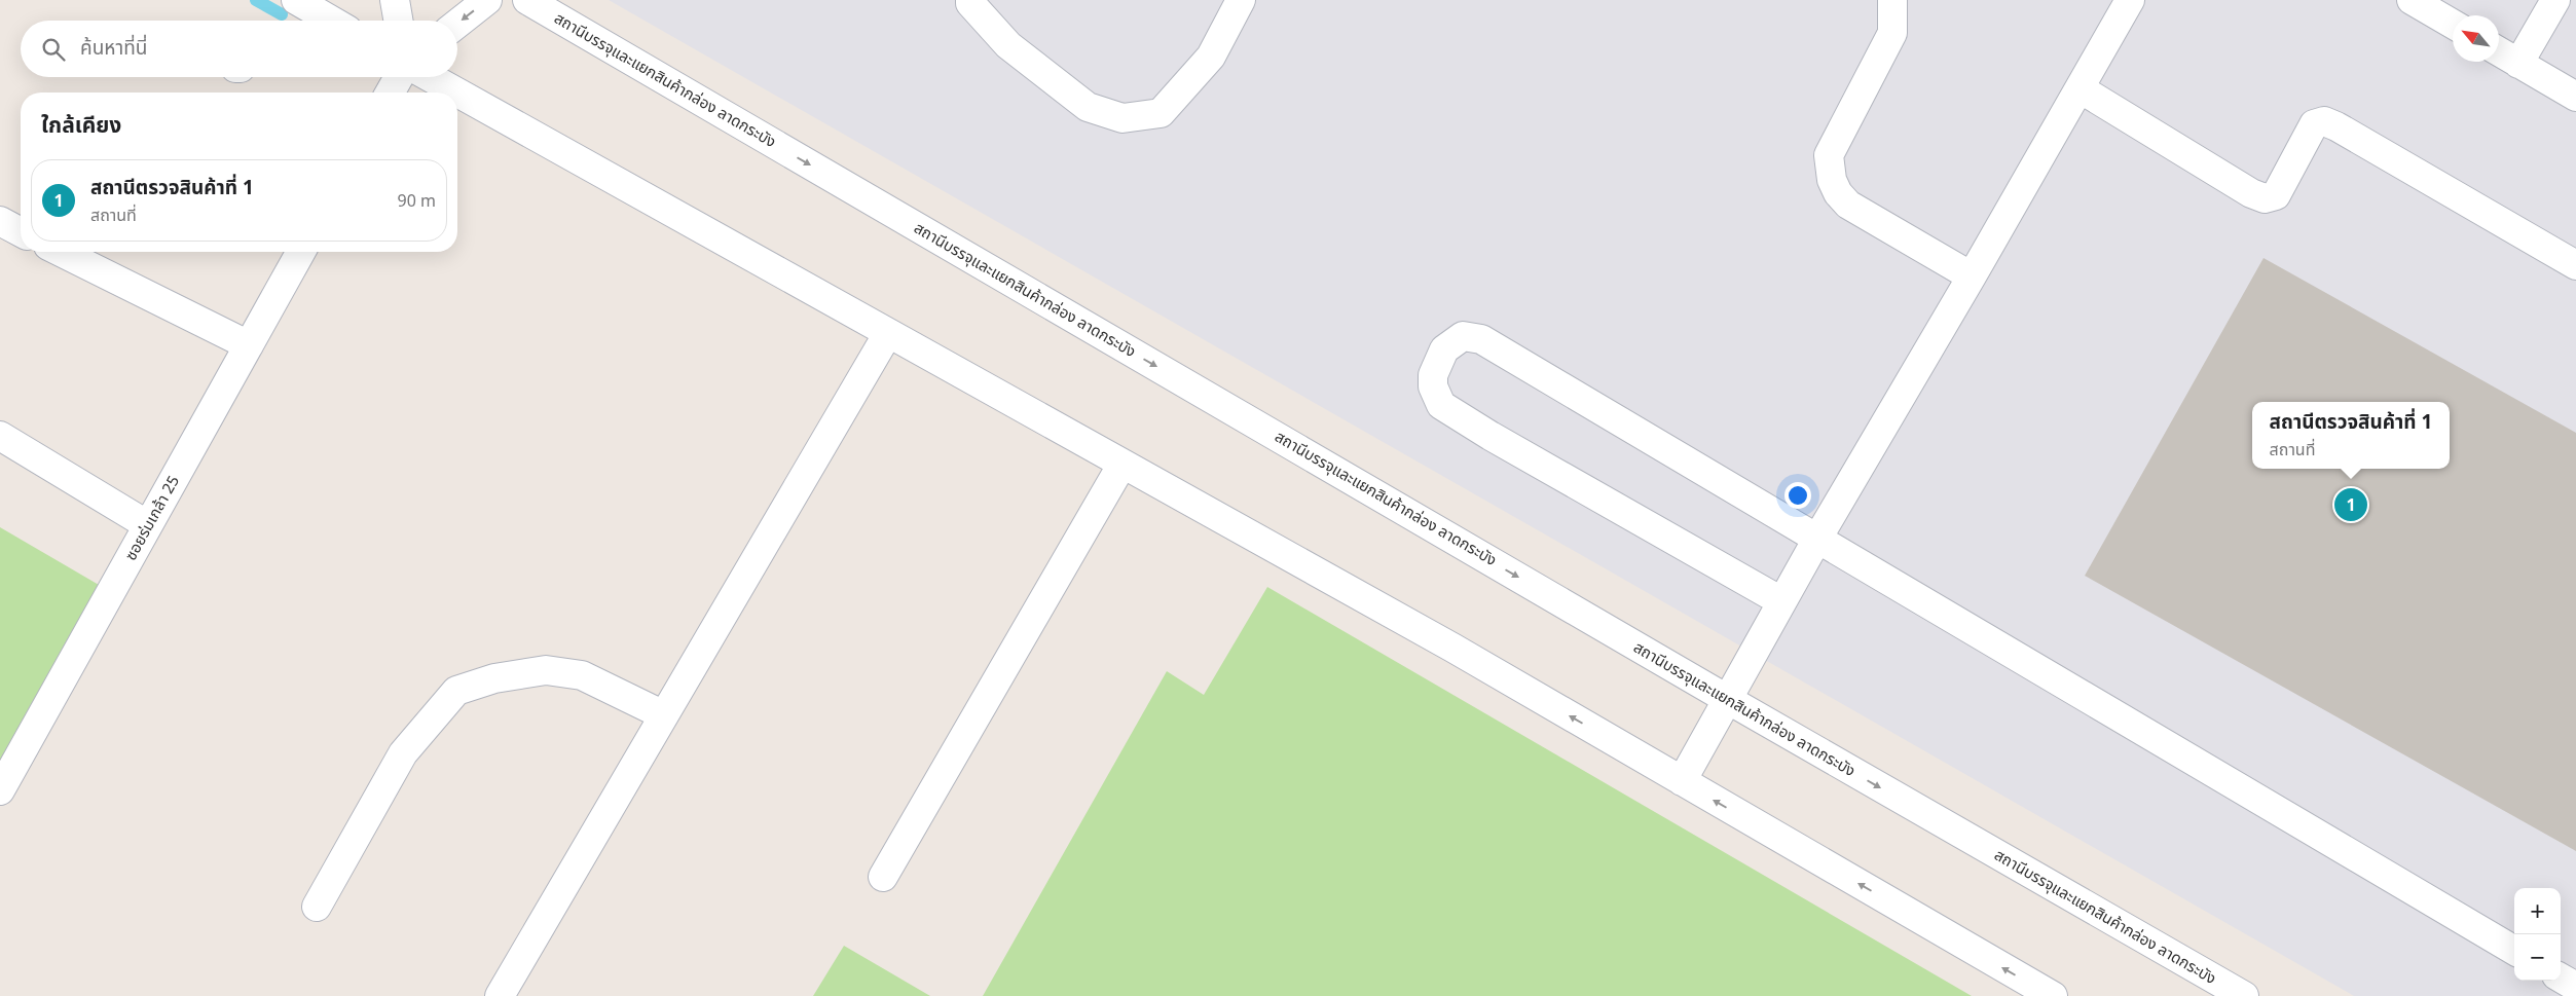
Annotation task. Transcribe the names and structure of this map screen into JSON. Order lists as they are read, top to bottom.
{
  "streets": {
    "street": ["สถานีบรรจุและแยกสินค้ากล่อง ลาดกระบัง", "ซอยร่มเกล้า 25"]
  },
  "north": "top left",
  "page": {
    "search": "ค้นหาที่นี่",
    "heading": "ใกล้เคียง",
    "list": [
      {
        "mark": "1",
        "name": "สถานีตรวจสินค้าที่ 1",
        "note": "สถานที่",
        "value": "90 m"
      }
    ],
    "popup": ["สถานีตรวจสินค้าที่ 1", "สถานที่"],
    "pins": "1",
    "map_buttons": ["+", "−"]
  }
}
